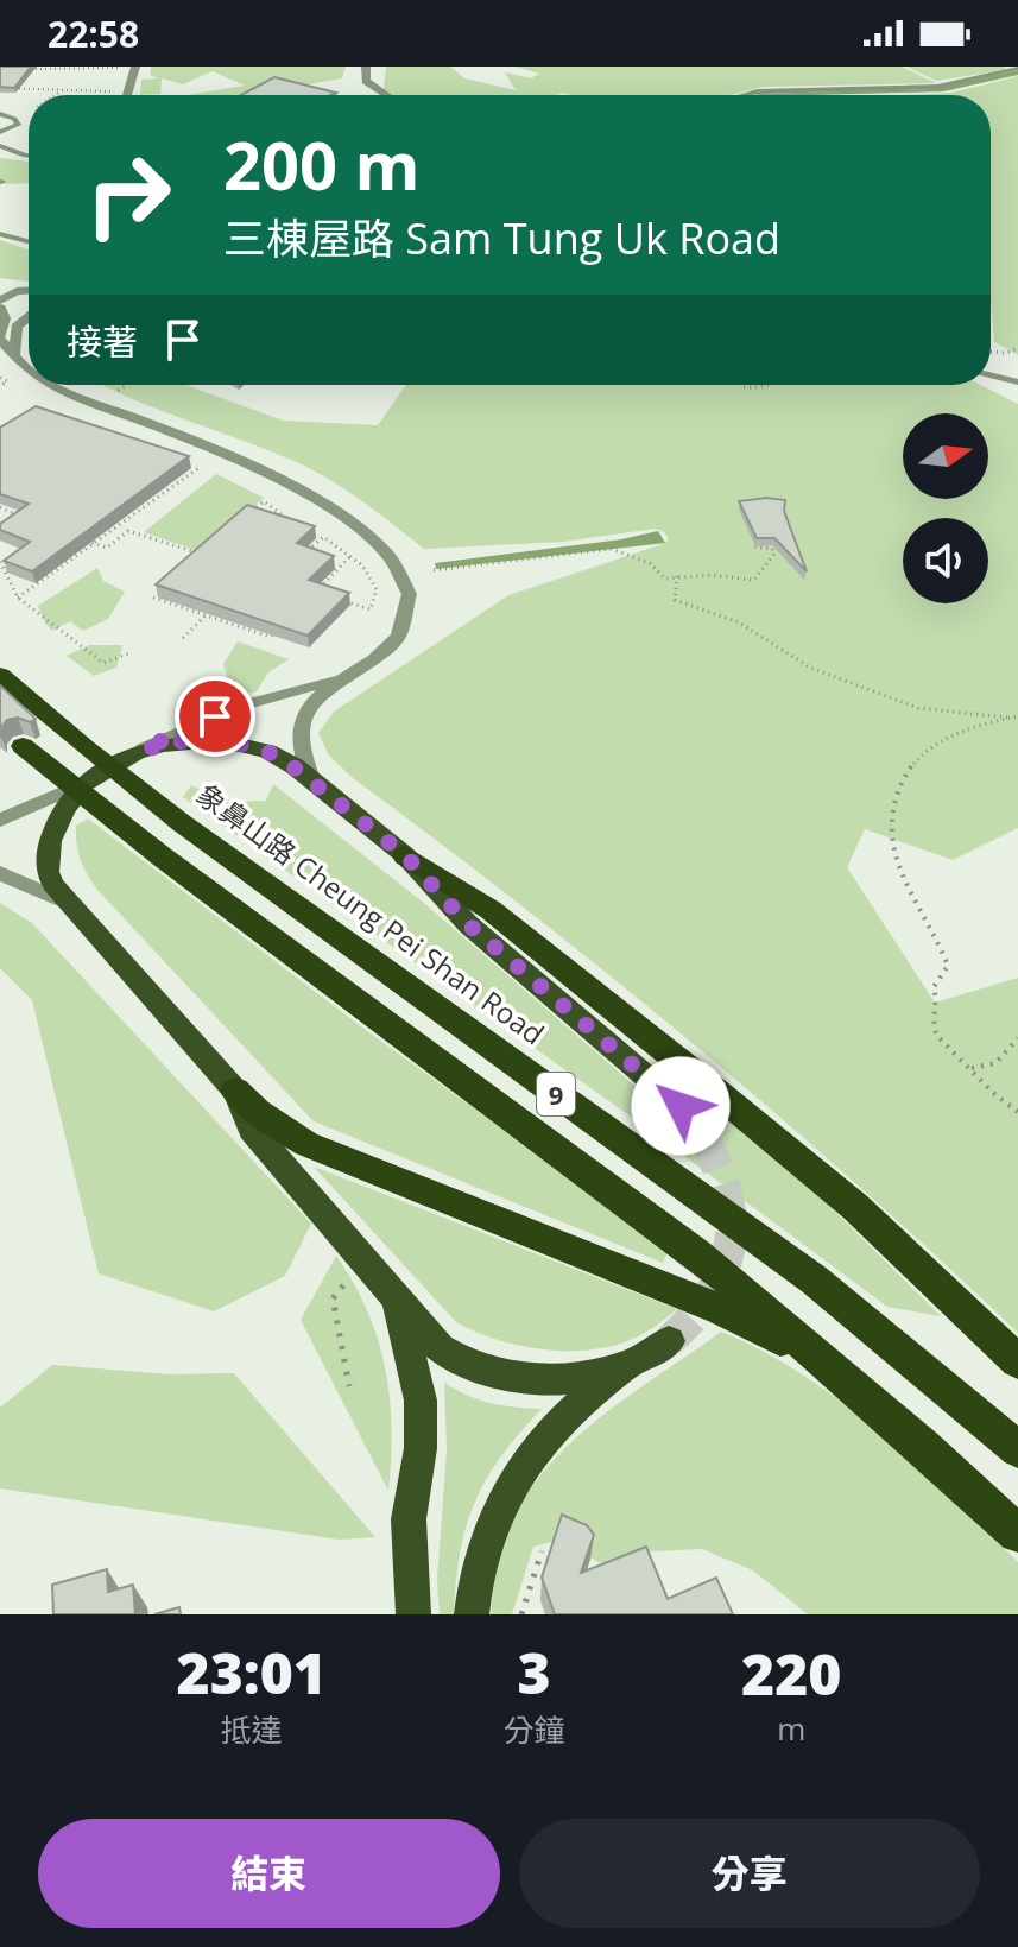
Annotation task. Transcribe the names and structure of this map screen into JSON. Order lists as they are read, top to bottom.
{
  "streets": {
    "highway": ["象鼻山路 Cheung Pei Shan Road", "9"]
  },
  "north": "right",
  "page": {
    "status": "22:58",
    "turn": ["200 m", "三棟屋路 Sam Tung Uk Road"],
    "then": "接著",
    "eta": [
      "23:01",
      "抵達",
      "3",
      "分鐘",
      "220",
      "m"
    ],
    "buttons": ["結束", "分享"]
  }
}
